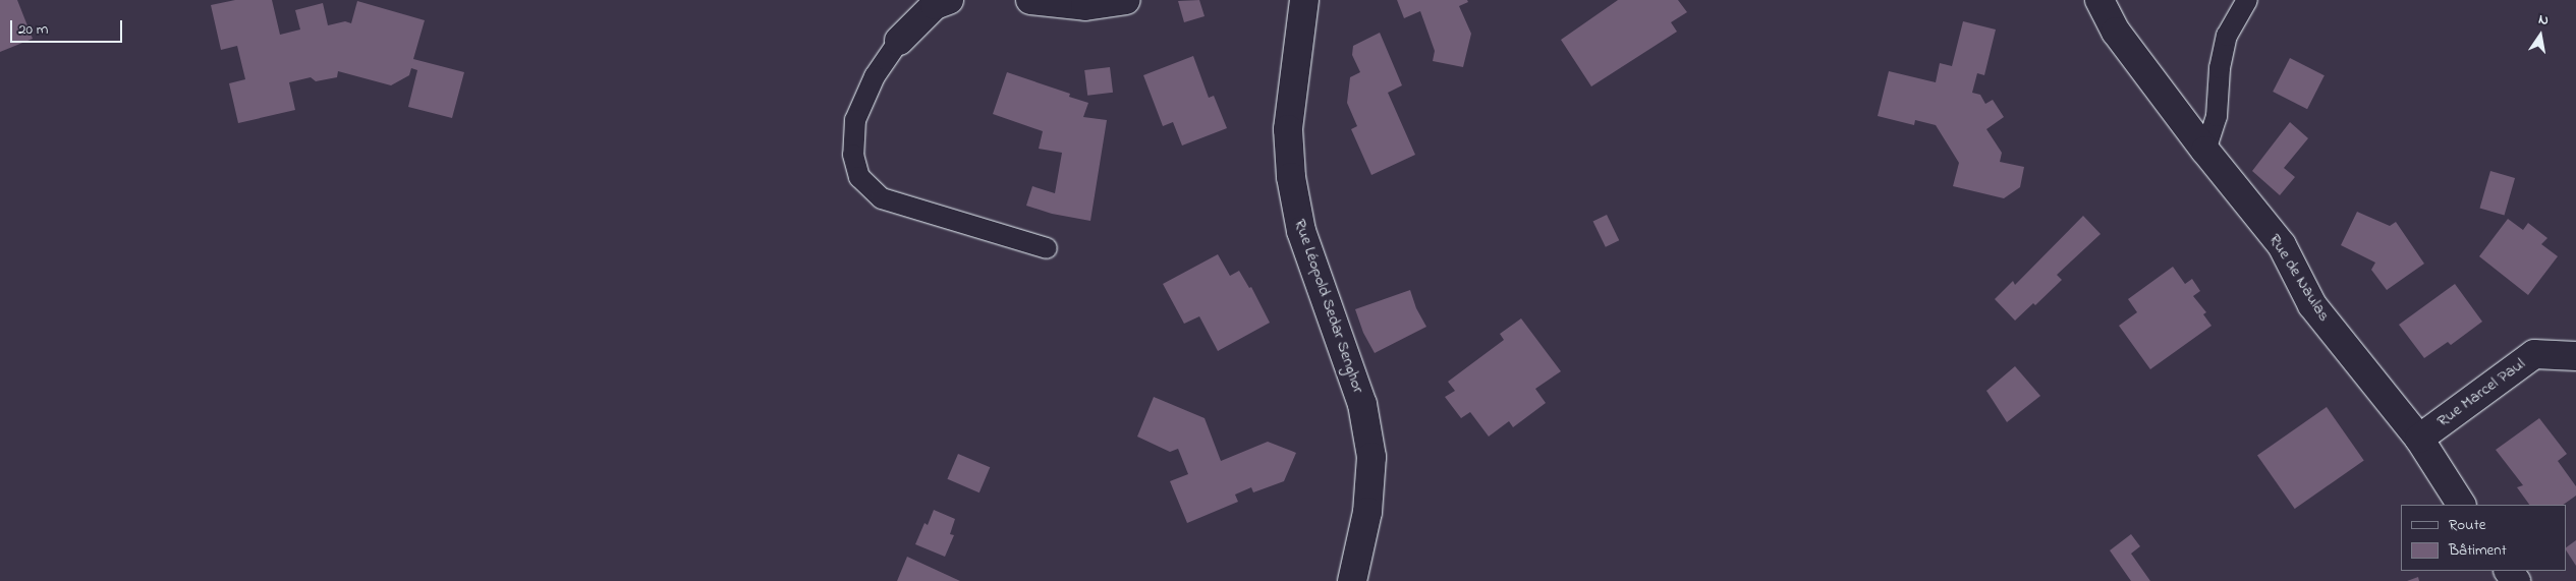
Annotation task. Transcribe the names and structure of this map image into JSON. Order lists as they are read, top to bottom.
{
  "streets": {
    "street": ["Rue de Naulas", "Rue Léopold Sedar Senghor", "Rue Marcel Paul"]
  },
  "crossings": [
    ["Rue de Naulas", "Rue Marcel Paul"]
  ],
  "legend": ["Route", "Bâtiment"],
  "scale_bar": "20 m",
  "north": "top"
}
